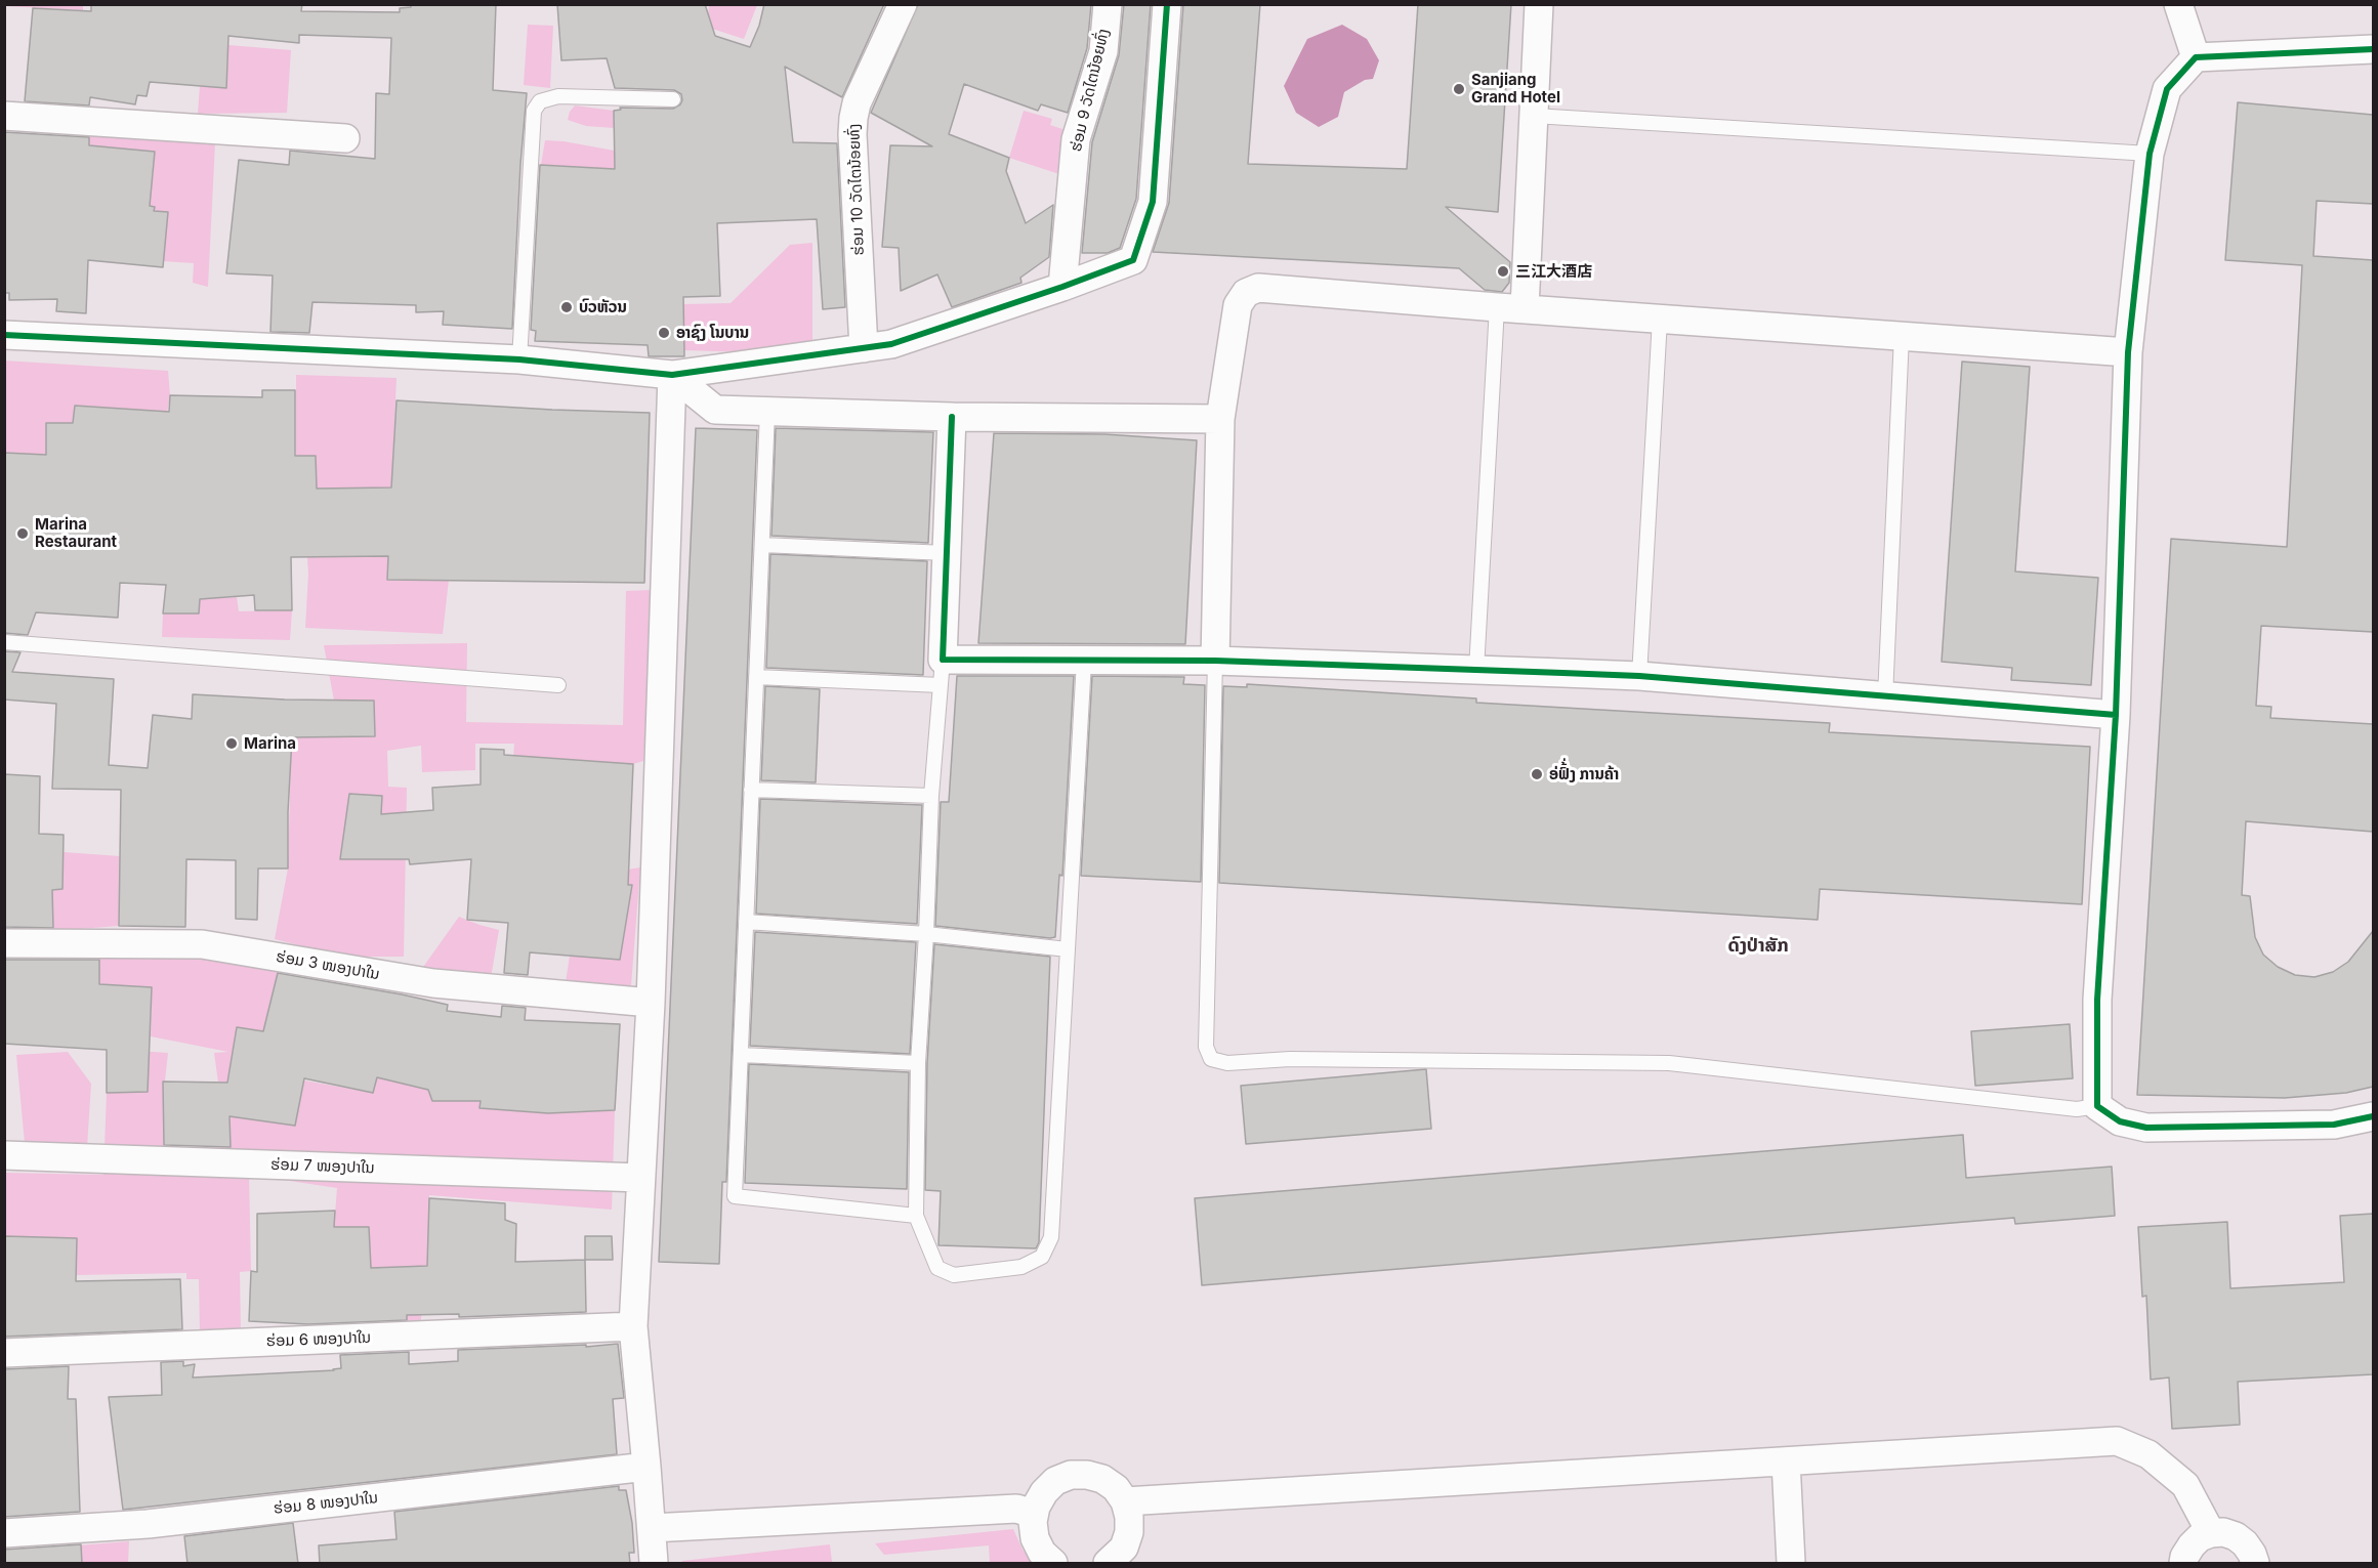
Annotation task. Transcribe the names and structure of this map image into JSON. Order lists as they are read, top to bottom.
{
  "streets": {
    "street": [
      "ຮ່ອມ 9 ວັດໄຕນ້ອຍທົ່ງ",
      "ຮ່ອມ 10 ວັດໄຕນ້ອຍທົ່ງ",
      "ຮ່ອມ 3 ໜອງປາໃນ",
      "ຮ່ອມ 7 ໜອງປາໃນ",
      "ຮ່ອມ 6 ໜອງປາໃນ",
      "ຮ່ອມ 8 ໜອງປາໃນ"
    ]
  },
  "districts": ["ດົງປ່າສັກ"],
  "places": [
    "Sanjiang Grand Hotel",
    "三江大酒店",
    "ບົວຫັວນ",
    "ອາຊົງ ໂນບານ",
    "Marina Restaurant",
    "Marina",
    "ອ່ຟົ້່ງ ການຄ້າ"
  ]
}
